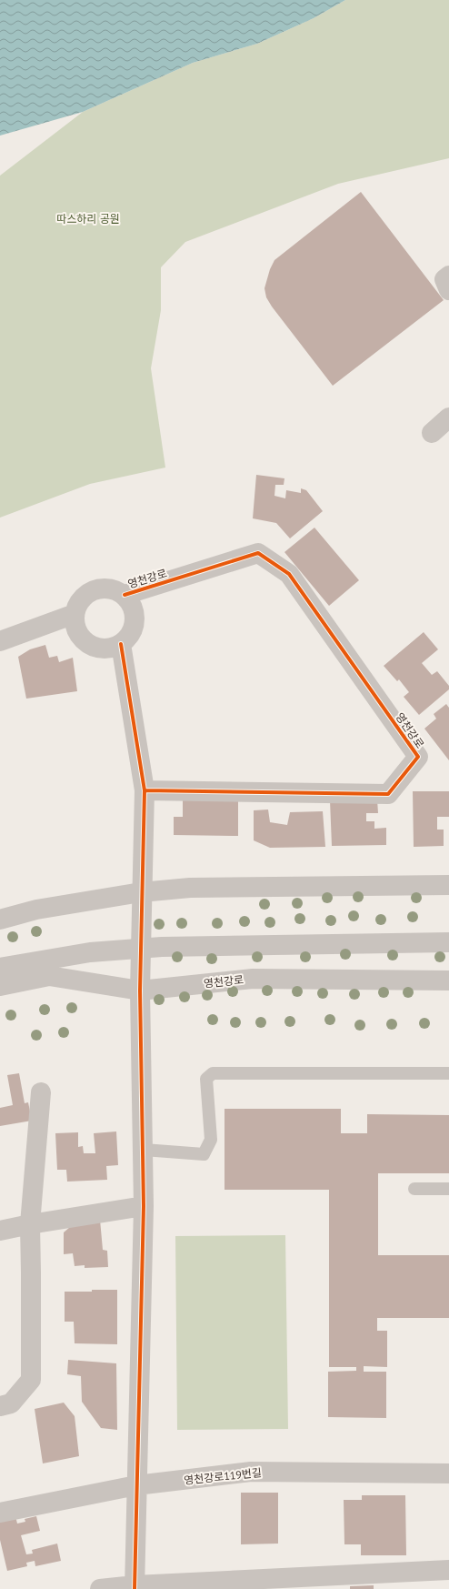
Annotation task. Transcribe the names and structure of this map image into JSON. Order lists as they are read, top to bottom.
{
  "streets": {
    "street": ["영천강로", "영천강로119번길"]
  },
  "parks": ["따스하리 공원"]
}
